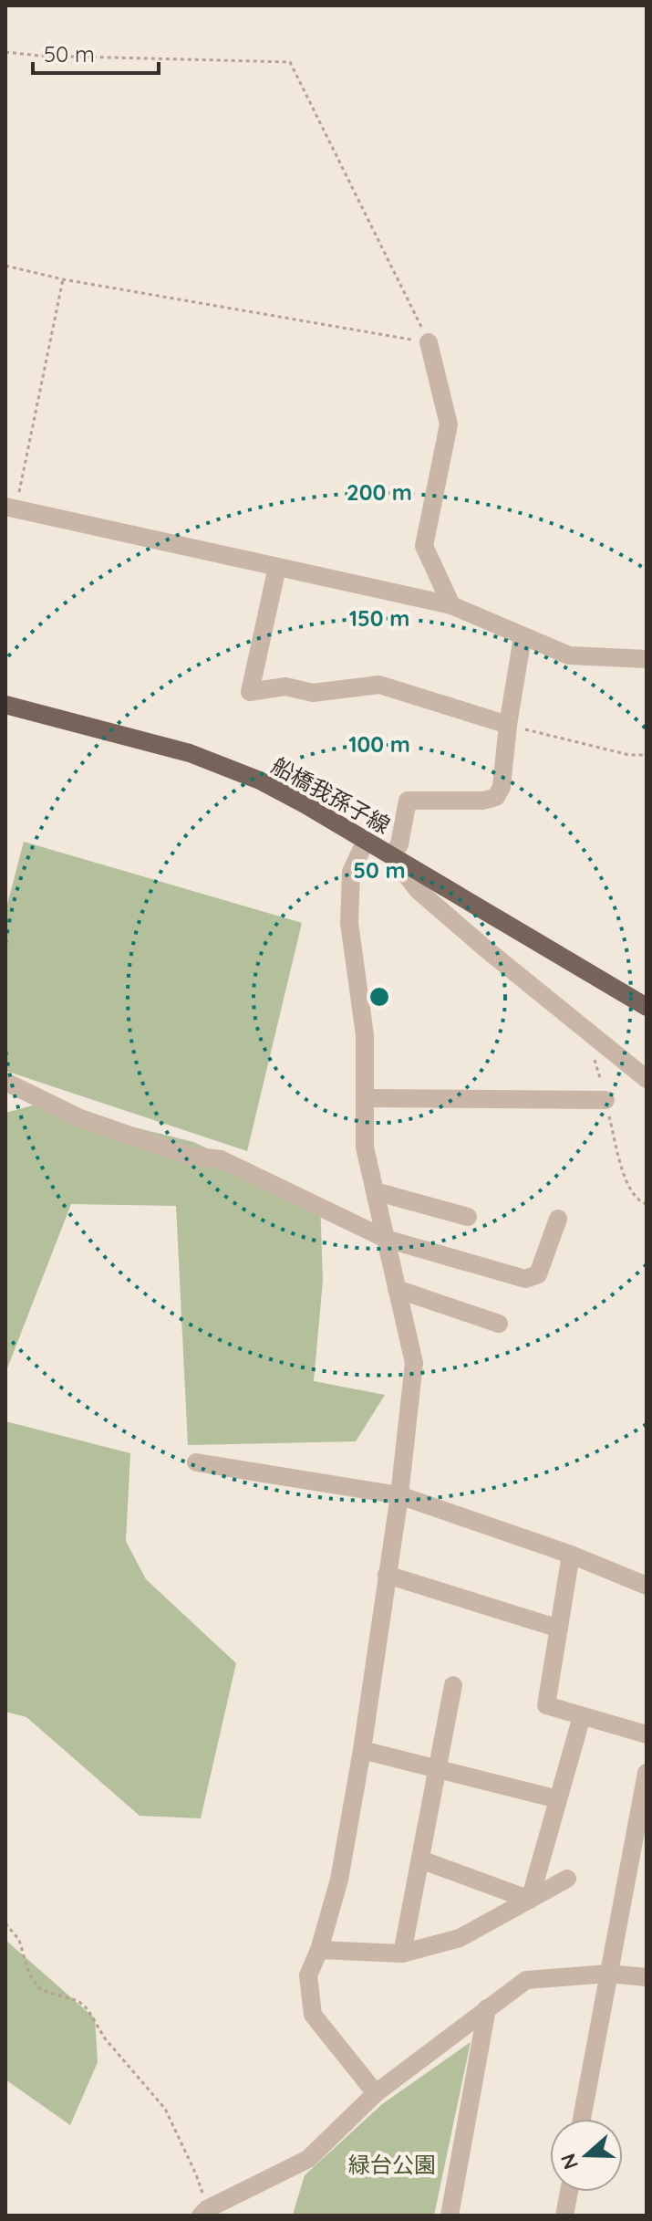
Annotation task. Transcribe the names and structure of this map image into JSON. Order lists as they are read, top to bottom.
{
  "streets": {
    "main road": ["船橋我孫子線"]
  },
  "parks": ["緑台公園"],
  "scale_bar": "50 m",
  "north": "left",
  "rings": [
    "200 m",
    "150 m",
    "100 m",
    "50 m"
  ]
}
